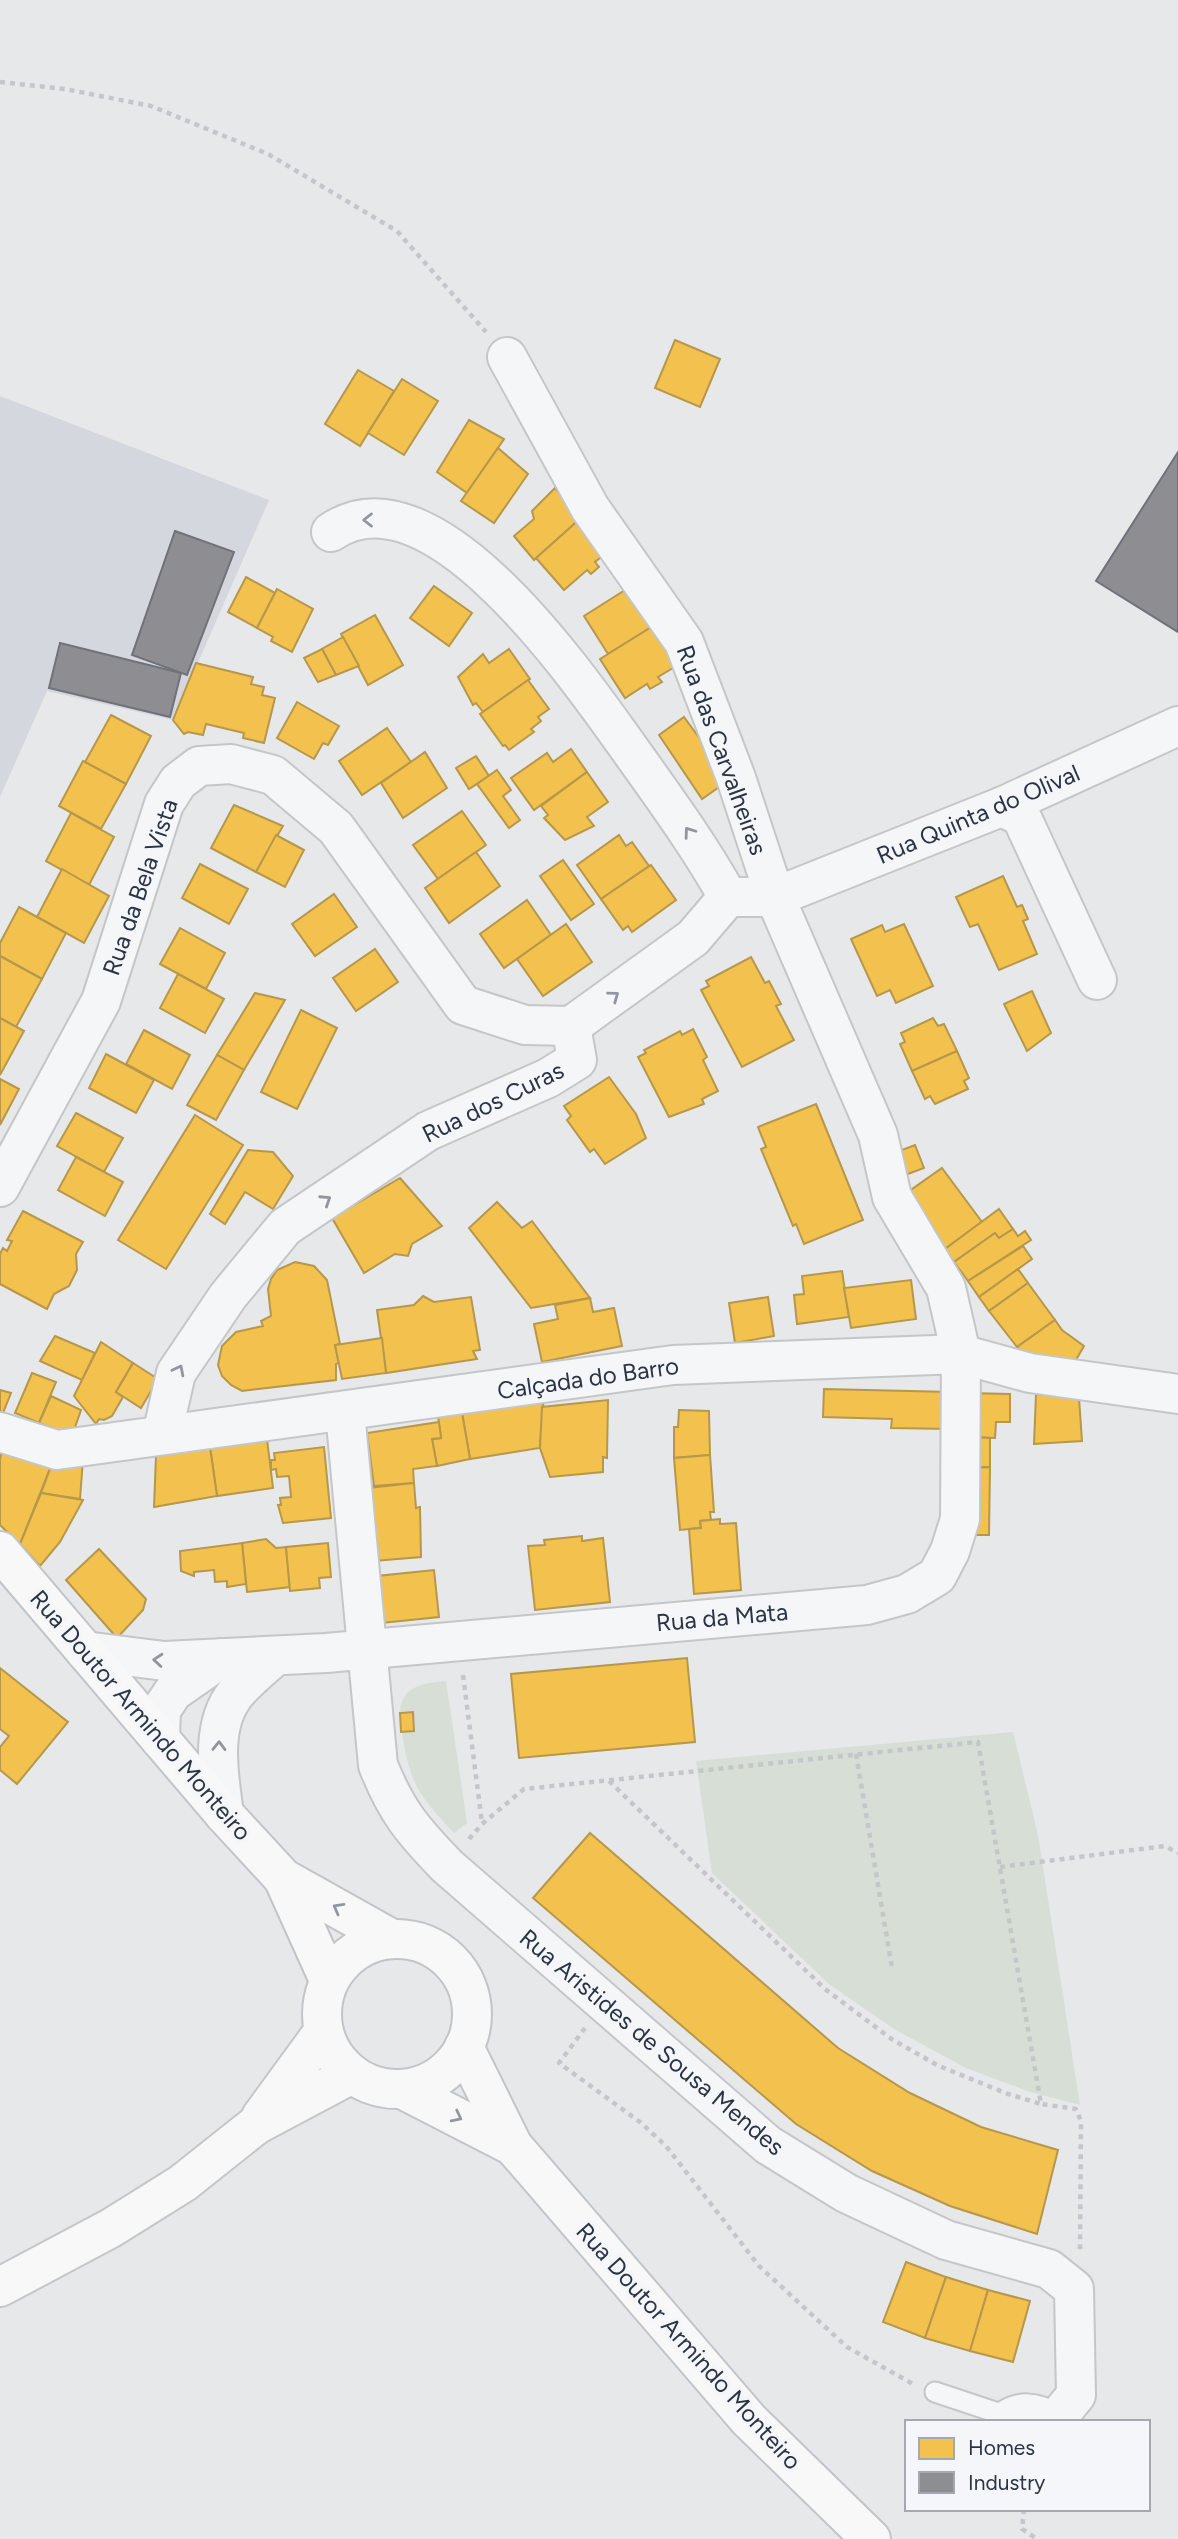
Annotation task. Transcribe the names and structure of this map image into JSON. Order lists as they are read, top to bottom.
{
  "streets": {
    "main road": ["Rua Doutor Armindo Monteiro"],
    "street": [
      "Rua das Carvalheiras",
      "Rua Quinta do Olival",
      "Rua da Bela Vista",
      "Rua dos Curas",
      "Calçada do Barro",
      "Rua da Mata",
      "Rua Aristides de Sousa Mendes"
    ]
  },
  "crossings": [
    ["Rua das Carvalheiras", "Rua Quinta do Olival"],
    ["Rua das Carvalheiras", "Calçada do Barro"],
    ["Rua das Carvalheiras", "Rua da Mata"],
    ["Rua da Bela Vista", "Rua dos Curas"],
    ["Rua dos Curas", "Calçada do Barro"],
    ["Calçada do Barro", "Rua da Mata"],
    ["Calçada do Barro", "Rua Aristides de Sousa Mendes"],
    ["Rua da Mata", "Rua Doutor Armindo Monteiro"],
    ["Rua da Mata", "Rua Aristides de Sousa Mendes"]
  ],
  "one_way": ["Rua dos Curas"],
  "legend": ["Homes", "Industry"]
}
